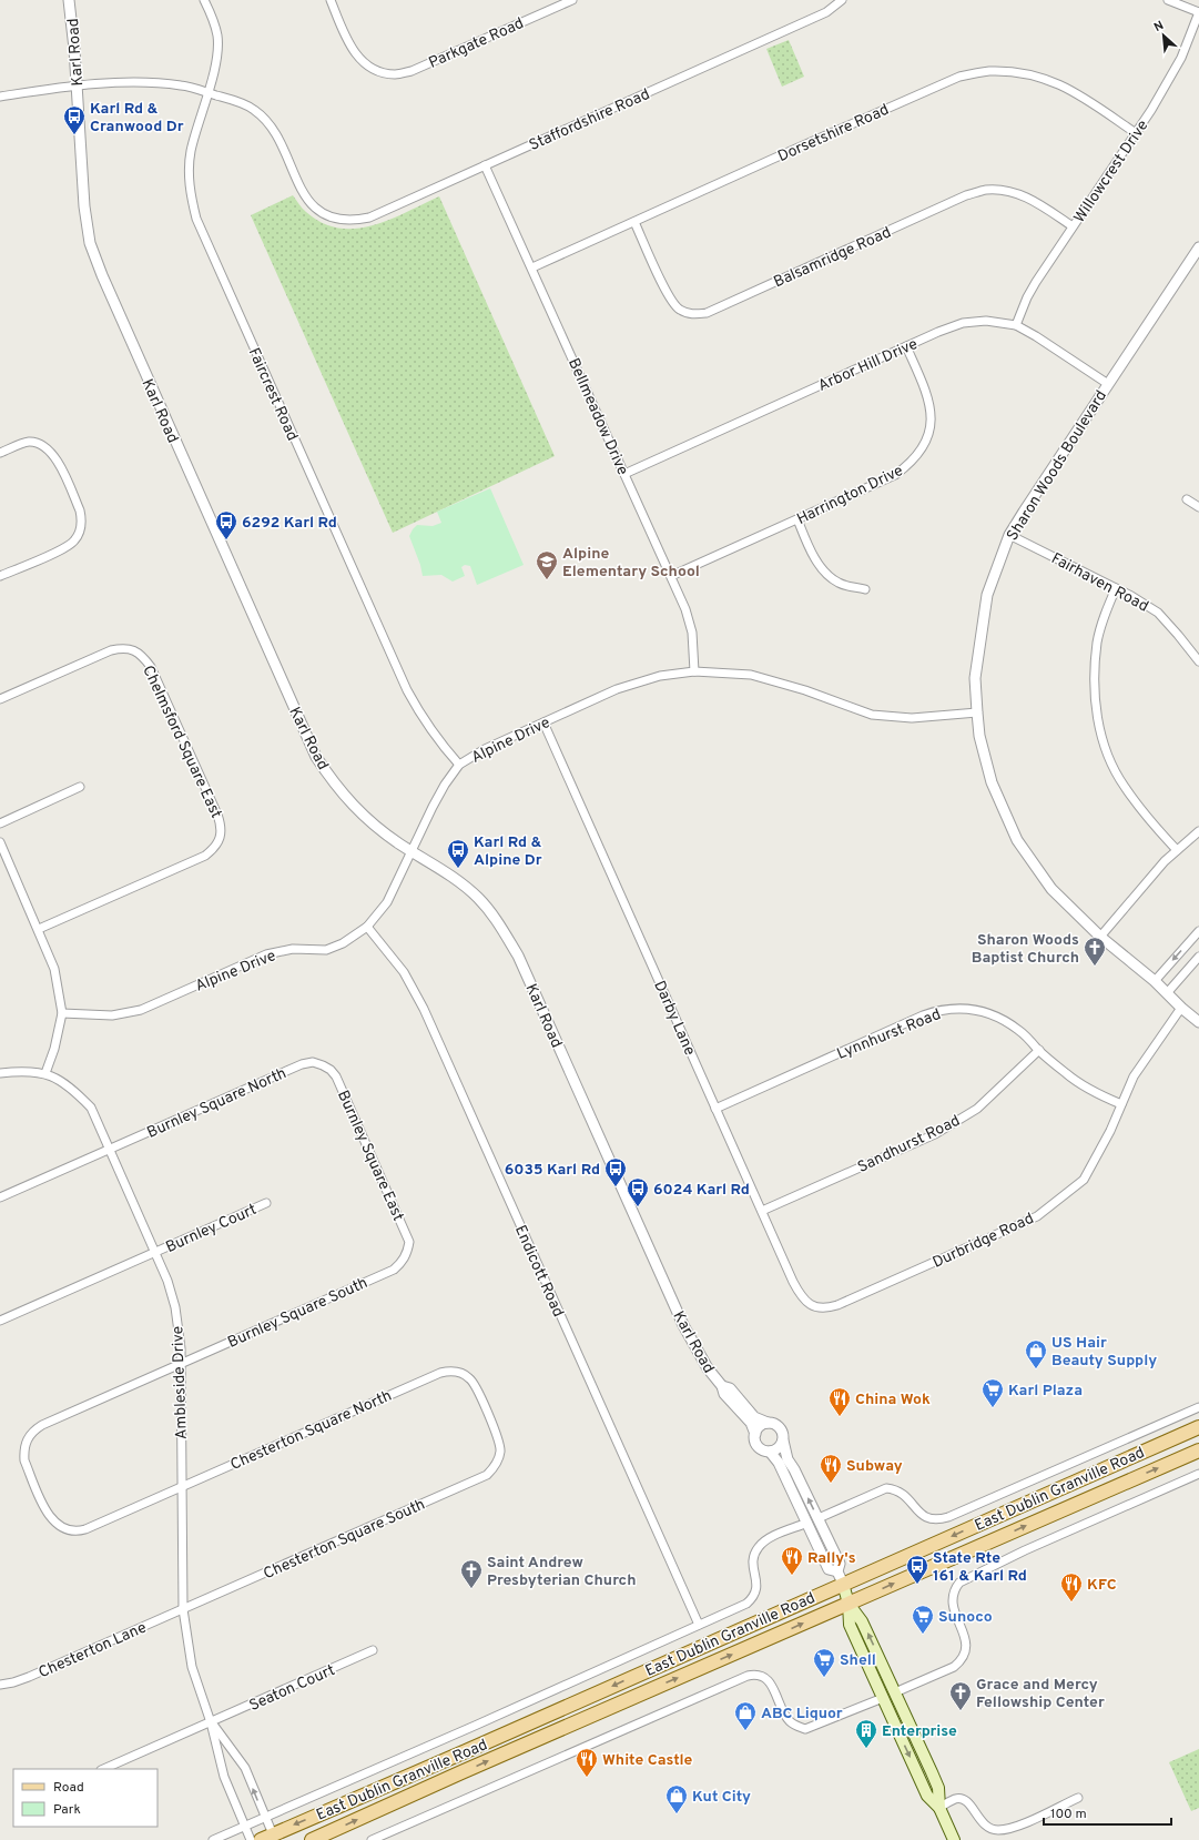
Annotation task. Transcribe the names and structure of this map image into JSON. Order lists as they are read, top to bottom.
{
  "streets": {
    "main road": ["East Dublin Granville Road"],
    "street": [
      "Parkgate Road",
      "Karl Road",
      "Staffordshire Road",
      "Dorsetshire Road",
      "Willowcrest Drive",
      "Balsamridge Road",
      "Arbor Hill Drive",
      "Faircrest Road",
      "Bellmeadow Drive",
      "Sharon Woods Boulevard",
      "Harrington Drive",
      "Fairhaven Road",
      "Alpine Drive",
      "Chelmsford Square East",
      "Darby Lane",
      "Lynnhurst Road",
      "Burnley Square North",
      "Sandhurst Road",
      "Burnley Square East",
      "Burnley Court",
      "Durbridge Road",
      "Endicott Road",
      "Burnley Square South",
      "Ambleside Drive",
      "Chesterton Square North",
      "Chesterton Square South",
      "Chesterton Lane",
      "Seaton Court"
    ]
  },
  "crossings": [
    ["Karl Road", "Alpine Drive"],
    ["Staffordshire Road", "Faircrest Road"],
    ["Staffordshire Road", "Bellmeadow Drive"],
    ["Dorsetshire Road", "Willowcrest Drive"],
    ["Dorsetshire Road", "Balsamridge Road"],
    ["Dorsetshire Road", "Bellmeadow Drive"],
    ["Willowcrest Drive", "Balsamridge Road"],
    ["Willowcrest Drive", "Arbor Hill Drive"],
    ["Arbor Hill Drive", "Bellmeadow Drive"],
    ["Arbor Hill Drive", "Sharon Woods Boulevard"],
    ["Arbor Hill Drive", "Harrington Drive"],
    ["Faircrest Road", "Alpine Drive"],
    ["Bellmeadow Drive", "Harrington Drive"],
    ["Bellmeadow Drive", "Alpine Drive"],
    ["Sharon Woods Boulevard", "Fairhaven Road"],
    ["Sharon Woods Boulevard", "Alpine Drive"],
    ["Sharon Woods Boulevard", "Durbridge Road"],
    ["Alpine Drive", "Darby Lane"],
    ["Alpine Drive", "Endicott Road"],
    ["Darby Lane", "Lynnhurst Road"],
    ["Darby Lane", "Sandhurst Road"],
    ["Darby Lane", "Durbridge Road"],
    ["Lynnhurst Road", "Sandhurst Road"],
    ["Lynnhurst Road", "Durbridge Road"],
    ["Burnley Square North", "Burnley Square East"],
    ["Burnley Square North", "Ambleside Drive"],
    ["Burnley Square East", "Burnley Square South"],
    ["Burnley Court", "Ambleside Drive"],
    ["Endicott Road", "East Dublin Granville Road"],
    ["Burnley Square South", "Ambleside Drive"],
    ["Burnley Square South", "Chesterton Square North"],
    ["Ambleside Drive", "Chesterton Square North"],
    ["Ambleside Drive", "East Dublin Granville Road"],
    ["Ambleside Drive", "Chesterton Square South"],
    ["Ambleside Drive", "Chesterton Lane"],
    ["Ambleside Drive", "Seaton Court"],
    ["Chesterton Square North", "Chesterton Square South"],
    ["Chesterton Square South", "Chesterton Lane"]
  ],
  "places": {
    "bus stop": [
      "Karl Rd & Cranwood Dr",
      "6292 Karl Rd",
      "Karl Rd & Alpine Dr",
      "6035 Karl Rd",
      "6024 Karl Rd",
      "State Rte 161 & Karl Rd"
    ],
    "school or university": ["Alpine Elementary School"],
    "church": ["Sharon Woods Baptist Church", "Saint Andrew Presbyterian Church", "Grace and Mercy Fellowship Center"],
    "shop": ["US Hair Beauty Supply", "ABC Liquor", "Kut City"],
    "supermarket": ["Karl Plaza", "Sunoco", "Shell"],
    "restaurant": [
      "China Wok",
      "Subway",
      "Rally's",
      "KFC",
      "White Castle"
    ],
    "building": ["Enterprise"]
  },
  "legend": ["Road", "Park"],
  "scale_bar": "100 m",
  "north": "top left"
}
